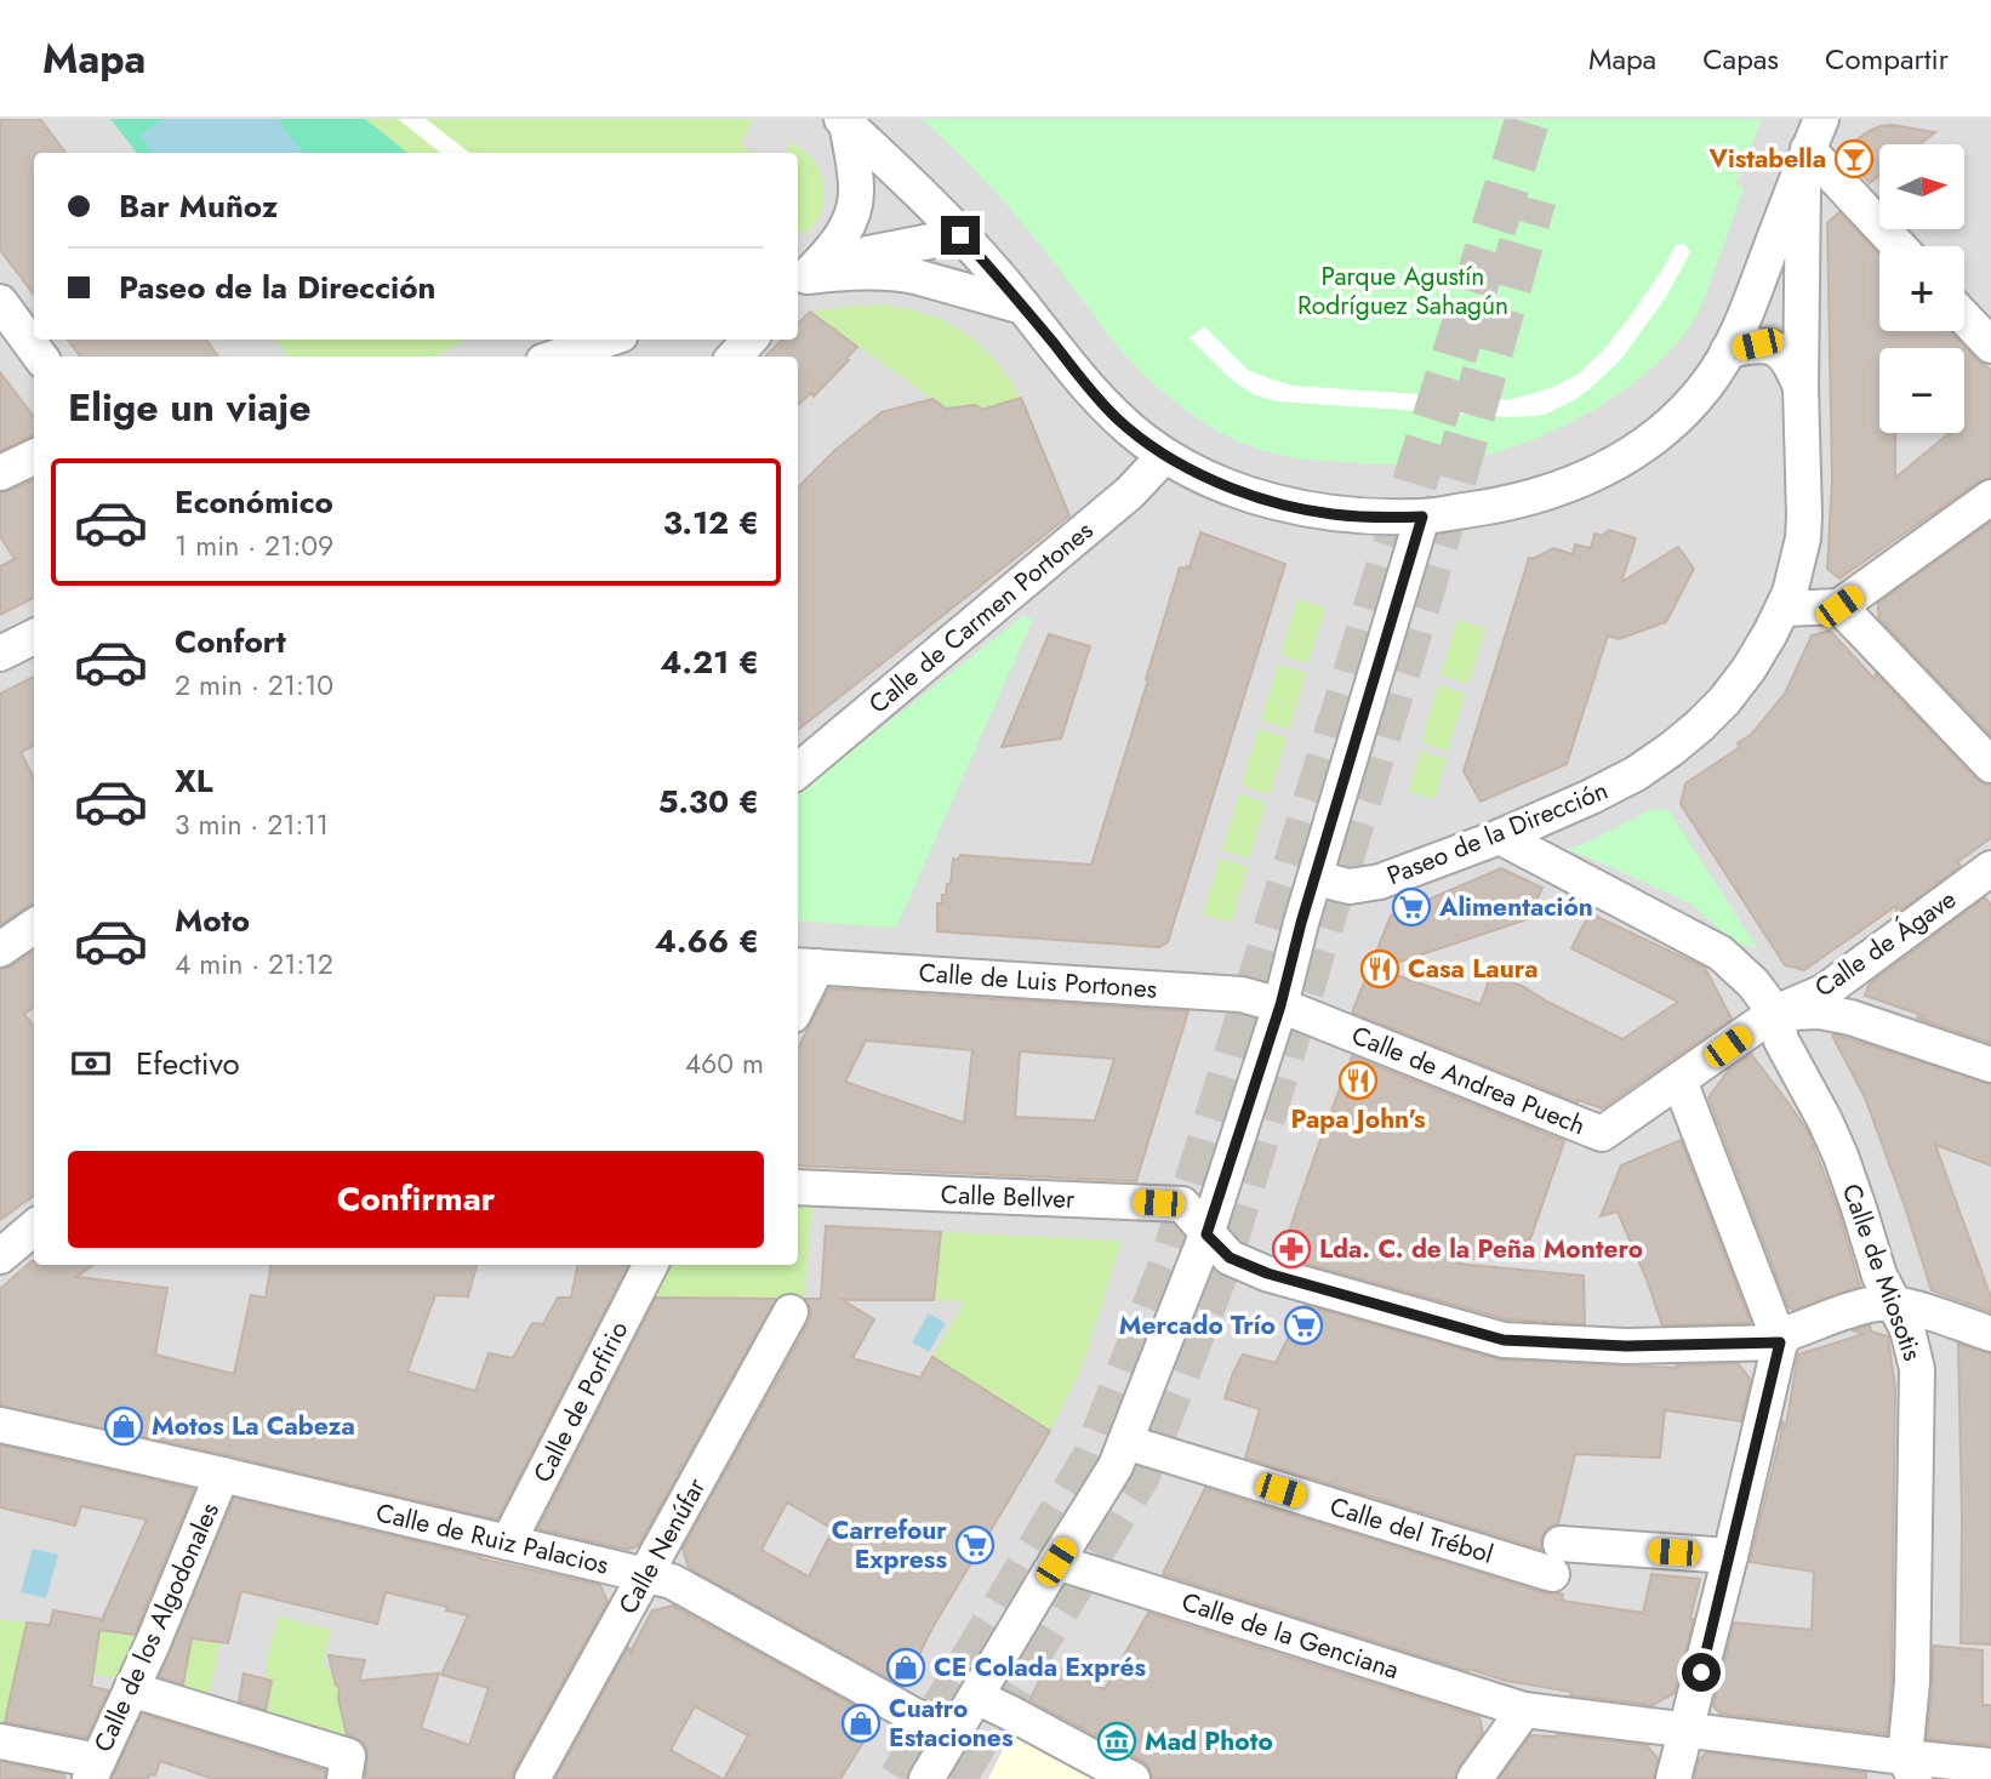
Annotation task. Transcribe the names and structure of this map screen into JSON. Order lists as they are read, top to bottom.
{
  "streets": {
    "street": [
      "Calle de Carmen Portones",
      "Paseo de la Dirección",
      "Calle de Ágave",
      "Calle de Luis Portones",
      "Calle de Andrea Puech",
      "Calle Bellver",
      "Calle de Miosotis",
      "Calle de Porfirio",
      "Calle del Trébol",
      "Calle de Ruiz Palacios",
      "Calle Nenúfar",
      "Calle de los Algodonales",
      "Calle de la Genciana"
    ]
  },
  "crossings": [
    ["Paseo de la Dirección", "Calle de Miosotis"],
    ["Calle de Ágave", "Calle de Andrea Puech"],
    ["Calle de Ágave", "Calle de Miosotis"],
    ["Calle de Luis Portones", "Calle de Andrea Puech"],
    ["Calle de Andrea Puech", "Calle de Miosotis"],
    ["Calle de Miosotis", "Calle de la Genciana"],
    ["Calle de Porfirio", "Calle de Ruiz Palacios"],
    ["Calle de Ruiz Palacios", "Calle Nenúfar"],
    ["Calle de Ruiz Palacios", "Calle de los Algodonales"]
  ],
  "parks": ["Parque Agustín Rodríguez Sahagún"],
  "places": {
    "bar": ["Vistabella"],
    "supermarket": ["Alimentación", "Mercado Trío", "Carrefour Express"],
    "restaurant": ["Casa Laura", "Papa John's"],
    "pharmacy": ["Lda. C. de la Peña Montero"],
    "shop": ["Motos La Cabeza", "CE Colada Exprés", "Cuatro Estaciones"],
    "museum": ["Mad Photo"]
  },
  "north": "right",
  "page": {
    "header": "Mapa",
    "nav": ["Mapa", "Capas", "Compartir"],
    "map_buttons": ["+", "−"],
    "banner": ["Bar Muñoz", "Paseo de la Dirección"],
    "heading": "Elige un viaje",
    "list": [
      {
        "name": "Económico",
        "note": "1 min · 21:09",
        "value": "3.12 €"
      },
      {
        "name": "Confort",
        "note": "2 min · 21:10",
        "value": "4.21 €"
      },
      {
        "name": "XL",
        "note": "3 min · 21:11",
        "value": "5.30 €"
      },
      {
        "name": "Moto",
        "note": "4 min · 21:12",
        "value": "4.66 €"
      }
    ],
    "pay": ["Efectivo", "460 m"],
    "buttons": "Confirmar"
  }
}
